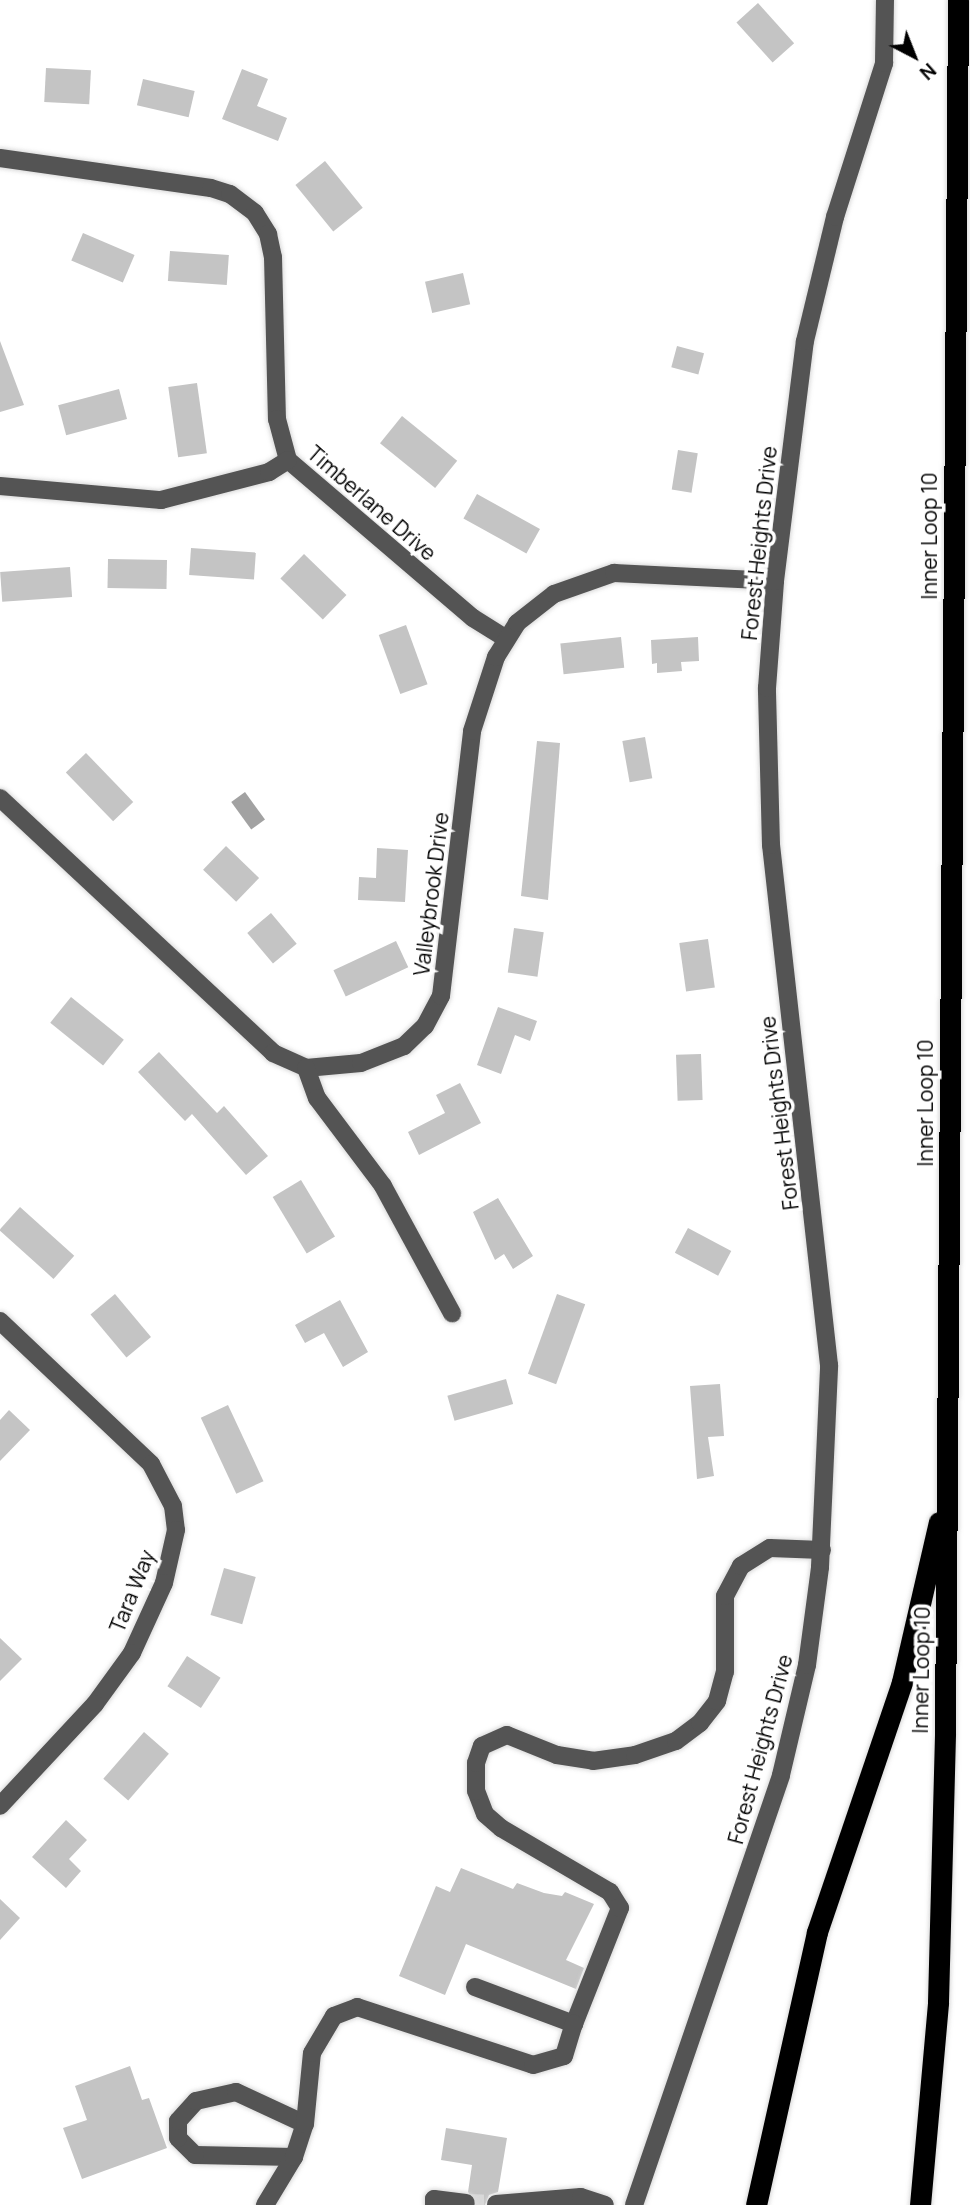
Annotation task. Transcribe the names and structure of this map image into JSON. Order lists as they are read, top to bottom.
{
  "streets": {
    "highway": ["Inner Loop 10"],
    "street": [
      "Timberlane Drive",
      "Forest Heights Drive",
      "Valleybrook Drive",
      "Tara Way"
    ]
  },
  "crossings": [
    ["Timberlane Drive", "Valleybrook Drive"]
  ],
  "north": "bottom right"
}
